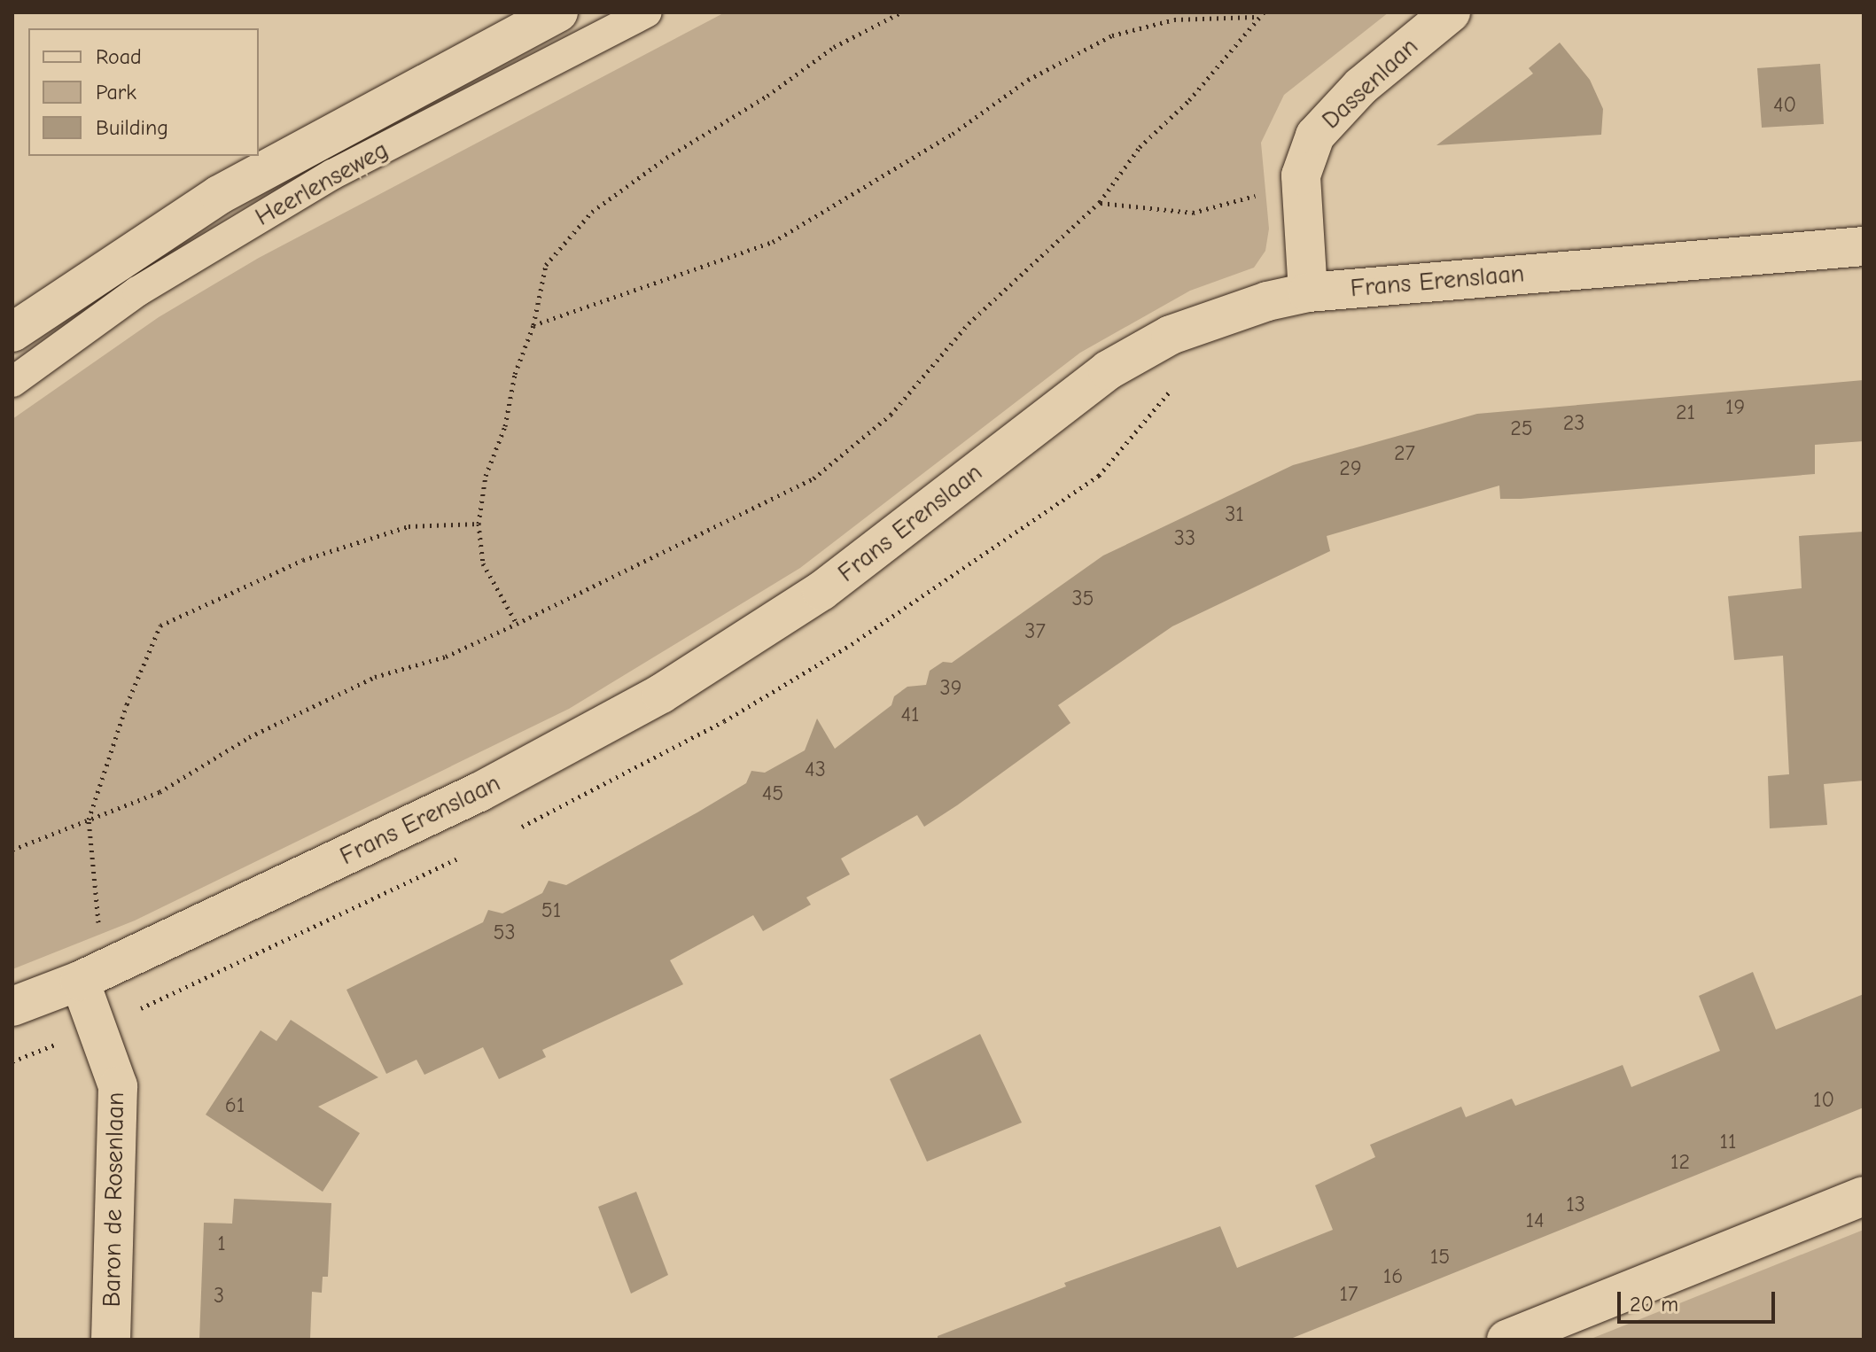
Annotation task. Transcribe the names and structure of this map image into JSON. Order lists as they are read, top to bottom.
{
  "streets": {
    "street": [
      "Dassenlaan",
      "Heerlenseweg",
      "Frans Erenslaan",
      "Baron de Rosenlaan"
    ]
  },
  "crossings": [
    ["Dassenlaan", "Frans Erenslaan"],
    ["Frans Erenslaan", "Baron de Rosenlaan"]
  ],
  "house_numbers": [
    "40",
    "19",
    "21",
    "23",
    "25",
    "27",
    "29",
    "31",
    "33",
    "35",
    "37",
    "39",
    "41",
    "43",
    "45",
    "51",
    "53",
    "10",
    "61",
    "11",
    "12",
    "13",
    "14",
    "1",
    "15",
    "16",
    "17",
    "3"
  ],
  "legend": ["Road", "Park", "Building"],
  "scale_bar": "20 m"
}
